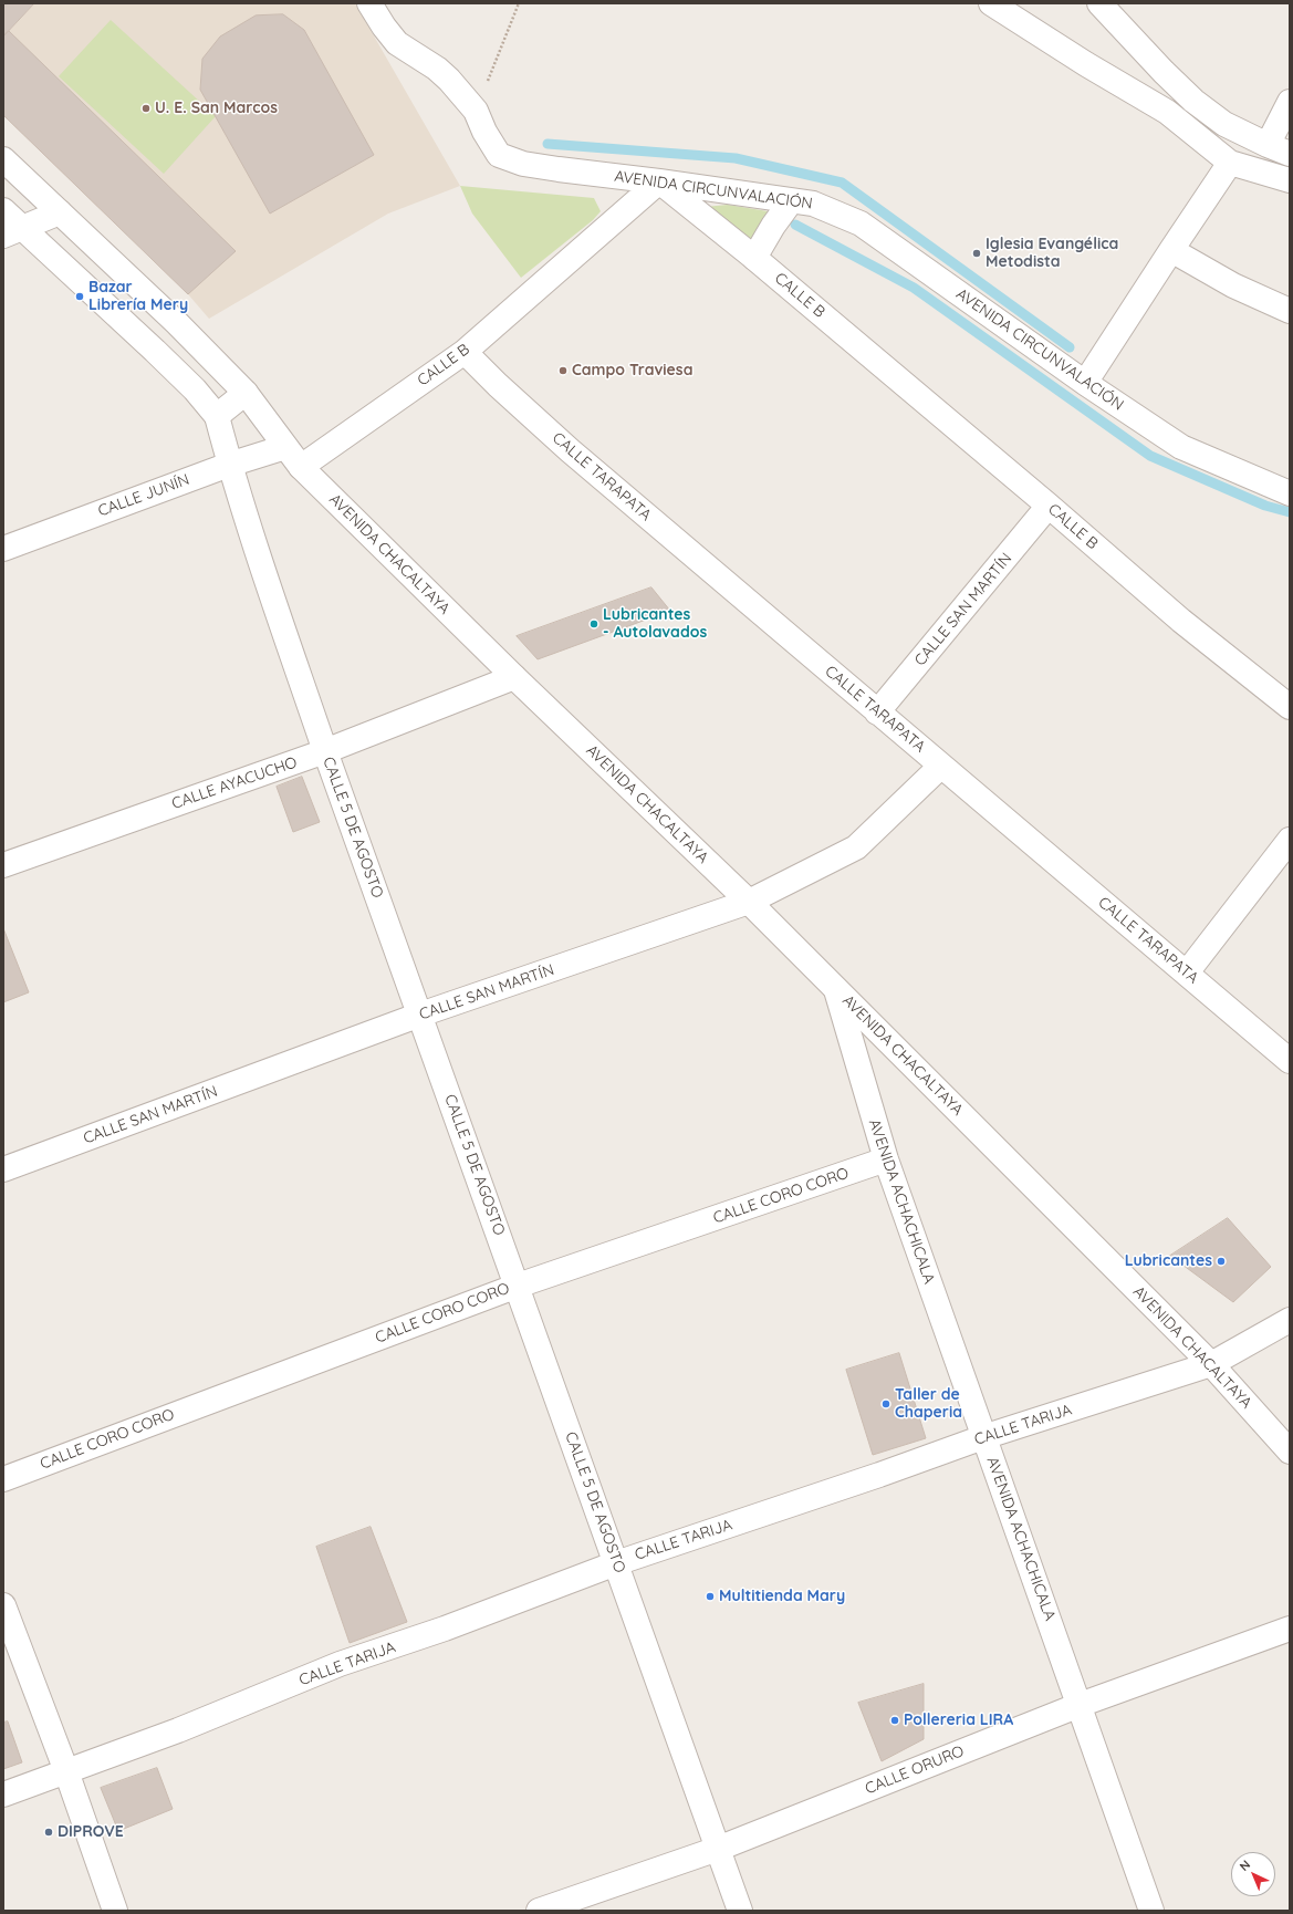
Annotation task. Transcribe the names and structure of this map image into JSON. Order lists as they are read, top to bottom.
{
  "streets": {
    "street": [
      "AVENIDA CIRCUNVALACIÓN",
      "CALLE B",
      "CALLE TARAPATA",
      "CALLE JUNÍN",
      "AVENIDA CHACALTAYA",
      "CALLE SAN MARTÍN",
      "CALLE AYACUCHO",
      "CALLE 5 DE AGOSTO",
      "CALLE CORO CORO",
      "AVENIDA ACHACHICALA",
      "CALLE TARIJA",
      "CALLE ORURO"
    ]
  },
  "crossings": [
    ["AVENIDA CIRCUNVALACIÓN", "CALLE B"],
    ["CALLE B", "CALLE TARAPATA"],
    ["CALLE B", "AVENIDA CHACALTAYA"],
    ["CALLE B", "CALLE SAN MARTÍN"],
    ["CALLE TARAPATA", "CALLE SAN MARTÍN"],
    ["CALLE JUNÍN", "AVENIDA CHACALTAYA"],
    ["CALLE JUNÍN", "CALLE 5 DE AGOSTO"],
    ["AVENIDA CHACALTAYA", "CALLE SAN MARTÍN"],
    ["AVENIDA CHACALTAYA", "CALLE AYACUCHO"],
    ["AVENIDA CHACALTAYA", "AVENIDA ACHACHICALA"],
    ["AVENIDA CHACALTAYA", "CALLE TARIJA"],
    ["CALLE SAN MARTÍN", "CALLE 5 DE AGOSTO"],
    ["CALLE AYACUCHO", "CALLE 5 DE AGOSTO"],
    ["CALLE 5 DE AGOSTO", "CALLE CORO CORO"],
    ["CALLE 5 DE AGOSTO", "CALLE TARIJA"],
    ["CALLE 5 DE AGOSTO", "CALLE ORURO"],
    ["CALLE CORO CORO", "AVENIDA ACHACHICALA"],
    ["AVENIDA ACHACHICALA", "CALLE TARIJA"],
    ["AVENIDA ACHACHICALA", "CALLE ORURO"]
  ],
  "places": [
    "U. E. San Marcos",
    "Iglesia Evangélica Metodista",
    "Bazar Librería Mery",
    "Campo Traviesa",
    "Lubricantes - Autolavados",
    "Lubricantes",
    "Taller de Chaperia",
    "Multitienda Mary",
    "Pollereria LIRA",
    "DIPROVE"
  ],
  "north": "top left"
}
